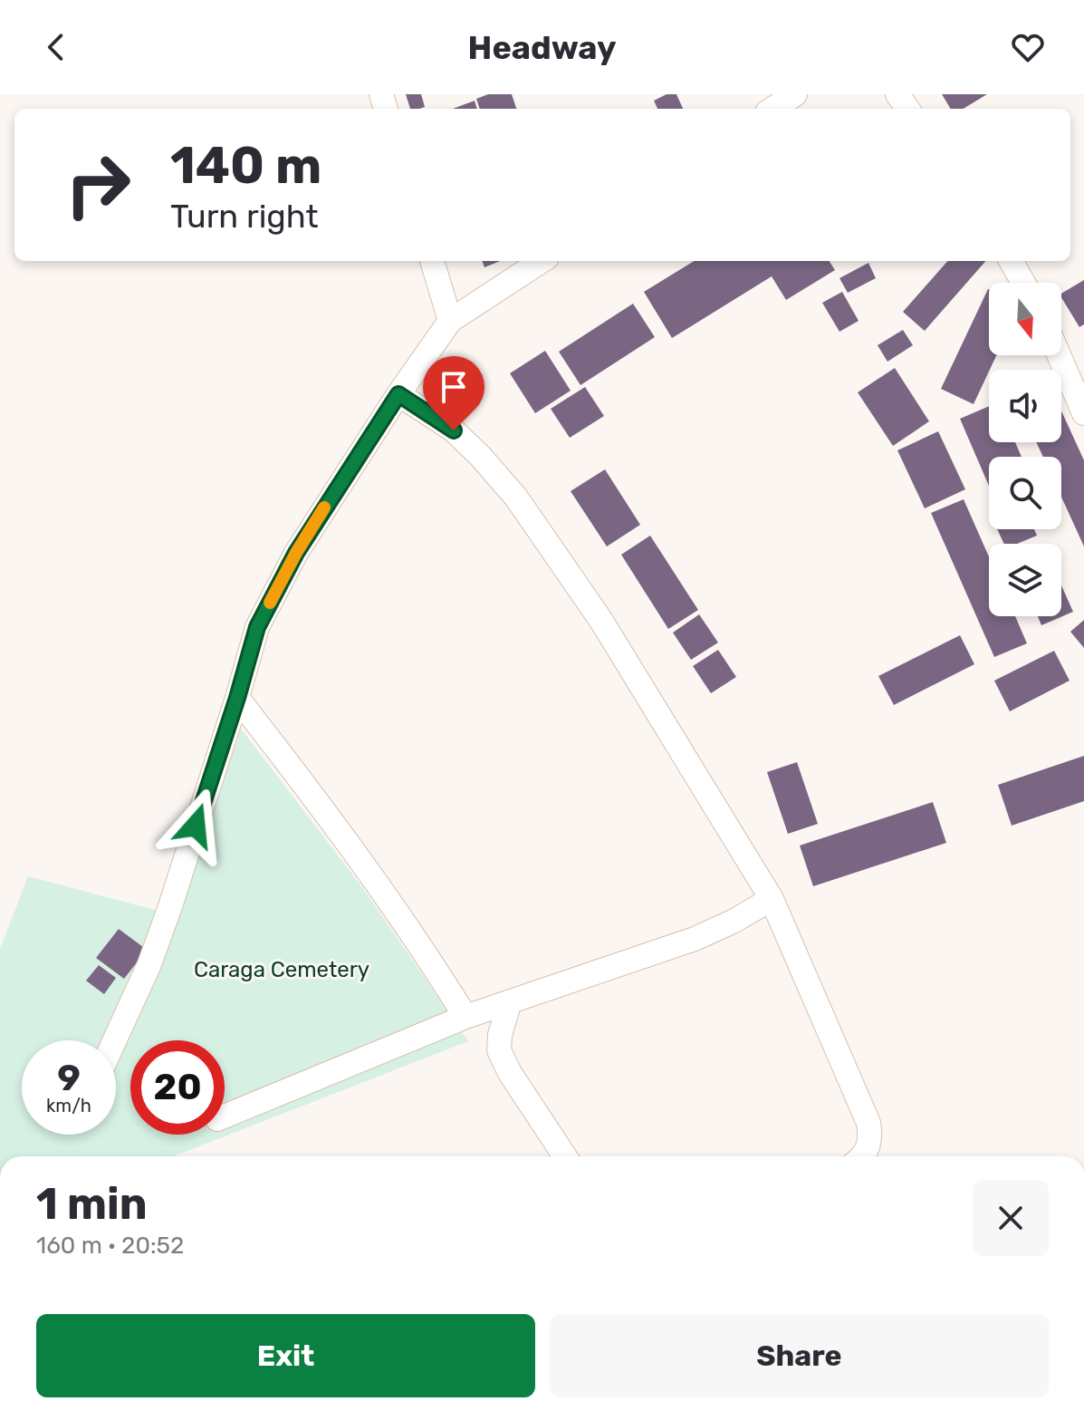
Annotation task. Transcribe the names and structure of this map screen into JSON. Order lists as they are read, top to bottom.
{
  "parks": ["Caraga Cemetery"],
  "north": "bottom",
  "page": {
    "header": "Headway",
    "turn": ["140 m", "Turn right"],
    "speed": "9 km/h",
    "limit": "20",
    "heading": ["1 min", "160 m · 20:52"],
    "buttons": ["Exit", "Share"]
  }
}
